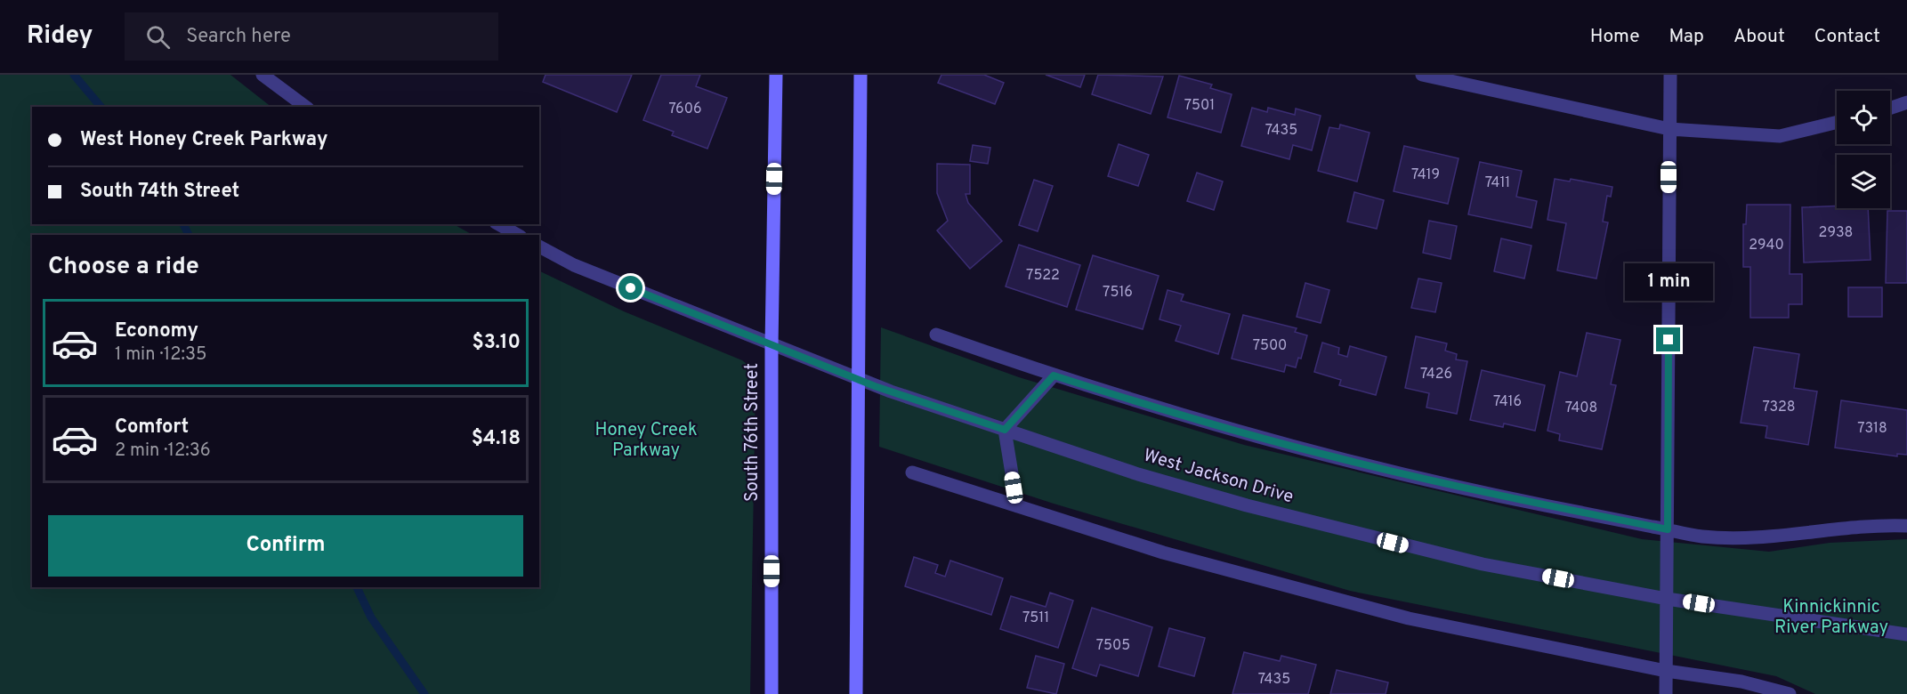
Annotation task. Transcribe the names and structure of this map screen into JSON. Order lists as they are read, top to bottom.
{
  "streets": {
    "main road": ["South 76th Street"],
    "street": ["West Jackson Drive"]
  },
  "crossings": [
    ["South 76th Street", "West Jackson Drive"]
  ],
  "parks": ["Honey Creek Parkway", "Kinnickinnic River Parkway"],
  "house_numbers": [
    "7501",
    "7606",
    "7435",
    "7419",
    "7411",
    "2938",
    "2940",
    "7522",
    "7516",
    "7500",
    "7426",
    "7416",
    "7328",
    "7408",
    "7318",
    "7511",
    "7505",
    "7435"
  ],
  "page": {
    "header": "Ridey",
    "search": "Search here",
    "nav": [
      "Home",
      "Map",
      "About",
      "Contact"
    ],
    "banner": ["West Honey Creek Parkway", "South 74th Street"],
    "heading": "Choose a ride",
    "bubble": "1 min",
    "list": [
      {
        "name": "Economy",
        "note": "1 min · 12:35",
        "value": "$3.10"
      },
      {
        "name": "Comfort",
        "note": "2 min · 12:36",
        "value": "$4.18"
      }
    ],
    "buttons": "Confirm"
  }
}
